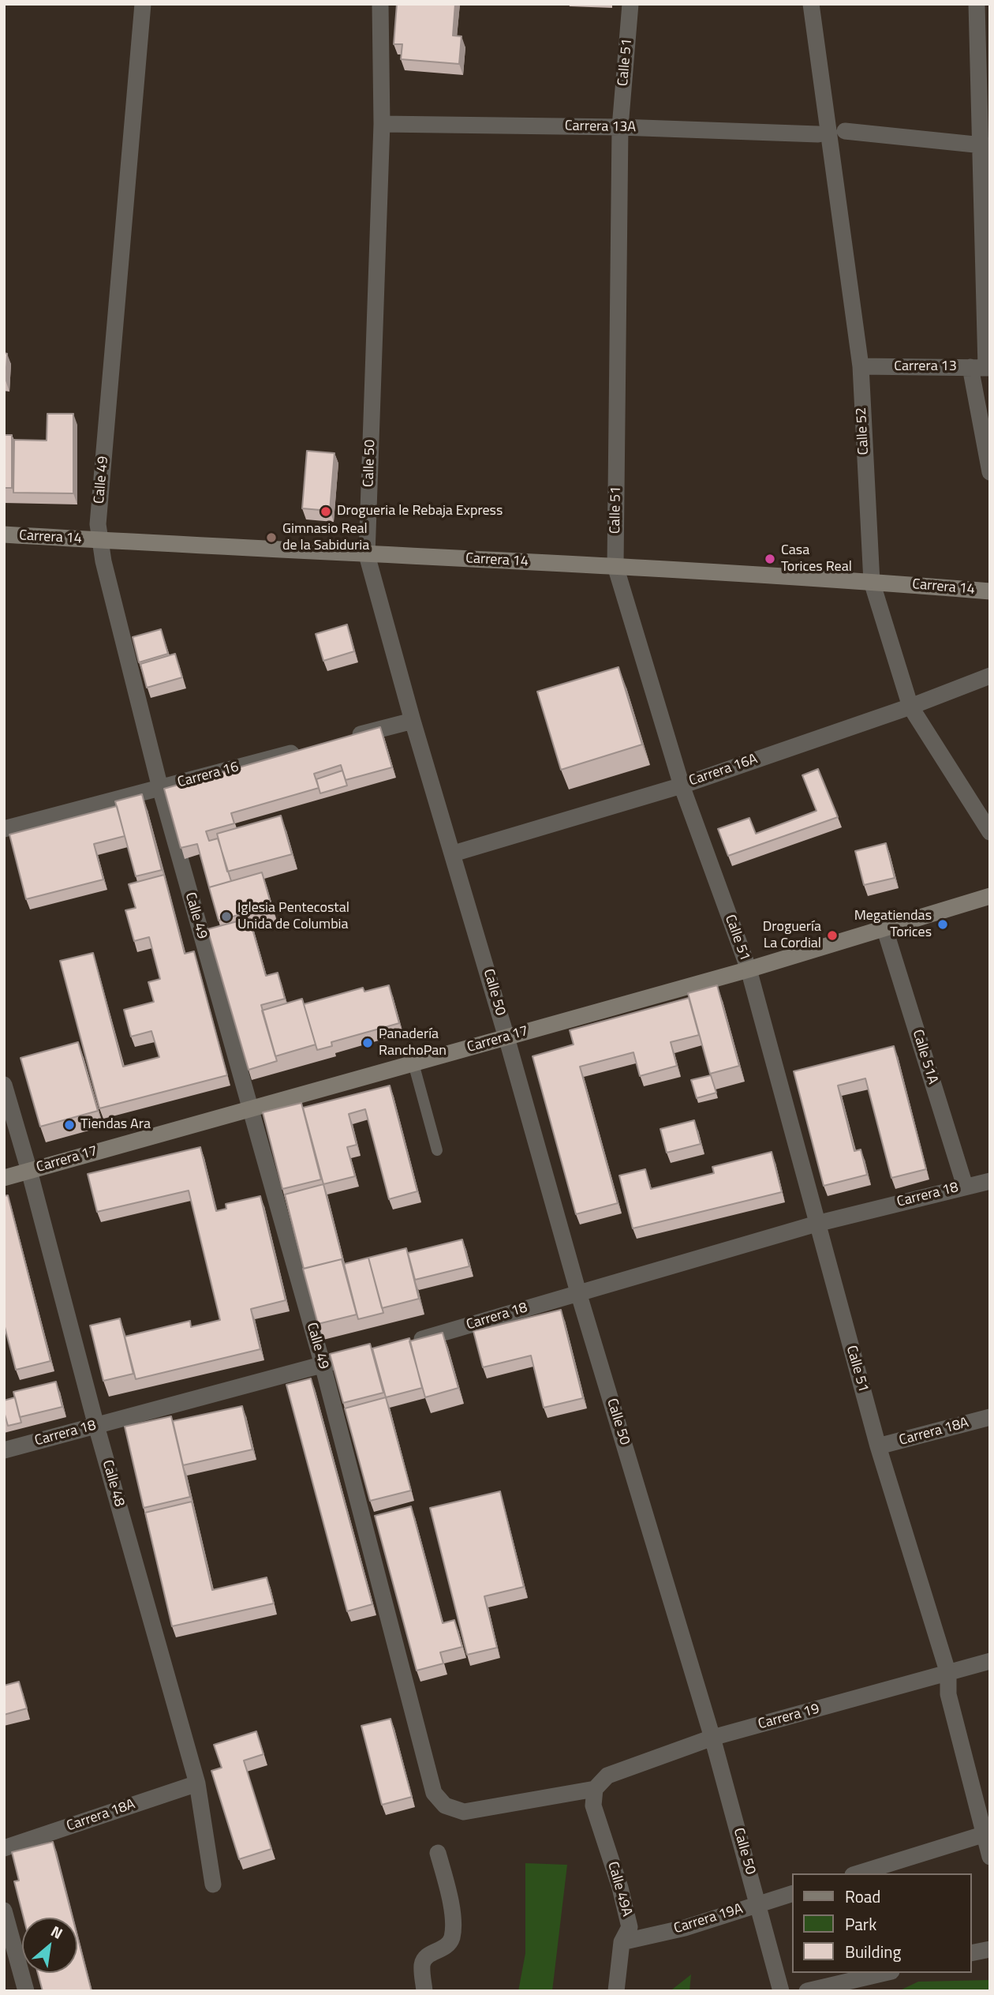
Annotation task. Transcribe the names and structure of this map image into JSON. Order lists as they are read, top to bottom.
{
  "streets": {
    "main road": ["Carrera 14", "Carrera 17"],
    "street": [
      "Calle 51",
      "Carrera 13A",
      "Carrera 13",
      "Calle 52",
      "Calle 50",
      "Calle 49",
      "Carrera 16A",
      "Carrera 16",
      "Calle 51A",
      "Carrera 18",
      "Carrera 18A",
      "Calle 48",
      "Carrera 19",
      "Calle 49A",
      "Carrera 19A"
    ]
  },
  "crossings": [
    ["Calle 51", "Carrera 13A"],
    ["Calle 51", "Carrera 14"],
    ["Calle 51", "Carrera 16A"],
    ["Calle 51", "Carrera 17"],
    ["Calle 51", "Carrera 18"],
    ["Calle 51", "Carrera 18A"],
    ["Calle 51", "Carrera 19"],
    ["Carrera 13A", "Calle 50"],
    ["Carrera 13", "Calle 52"],
    ["Calle 52", "Carrera 14"],
    ["Calle 52", "Carrera 16A"],
    ["Calle 50", "Carrera 14"],
    ["Calle 50", "Carrera 16A"],
    ["Calle 50", "Carrera 17"],
    ["Calle 50", "Carrera 18"],
    ["Calle 50", "Carrera 19"],
    ["Calle 50", "Carrera 19A"],
    ["Calle 49", "Carrera 14"],
    ["Calle 49", "Carrera 16"],
    ["Calle 49", "Carrera 17"],
    ["Calle 49", "Carrera 18"],
    ["Calle 49", "Carrera 19"],
    ["Calle 49", "Calle 49A"],
    ["Carrera 17", "Calle 51A"],
    ["Carrera 17", "Calle 48"],
    ["Calle 51A", "Carrera 18"],
    ["Carrera 18", "Calle 48"],
    ["Carrera 18A", "Calle 48"],
    ["Carrera 19", "Calle 49A"],
    ["Calle 49A", "Carrera 19A"]
  ],
  "places": [
    "Drogueria le Rebaja Express",
    "Gimnasio Real de la Sabiduria",
    "Casa Torices Real",
    "Iglesia Pentecostal Unida de Columbia",
    "Megatiendas Torices",
    "Droguería La Cordial",
    "Panadería RanchoPan",
    "Tiendas Ara"
  ],
  "legend": ["Road", "Park", "Building"],
  "north": "top right"
}
